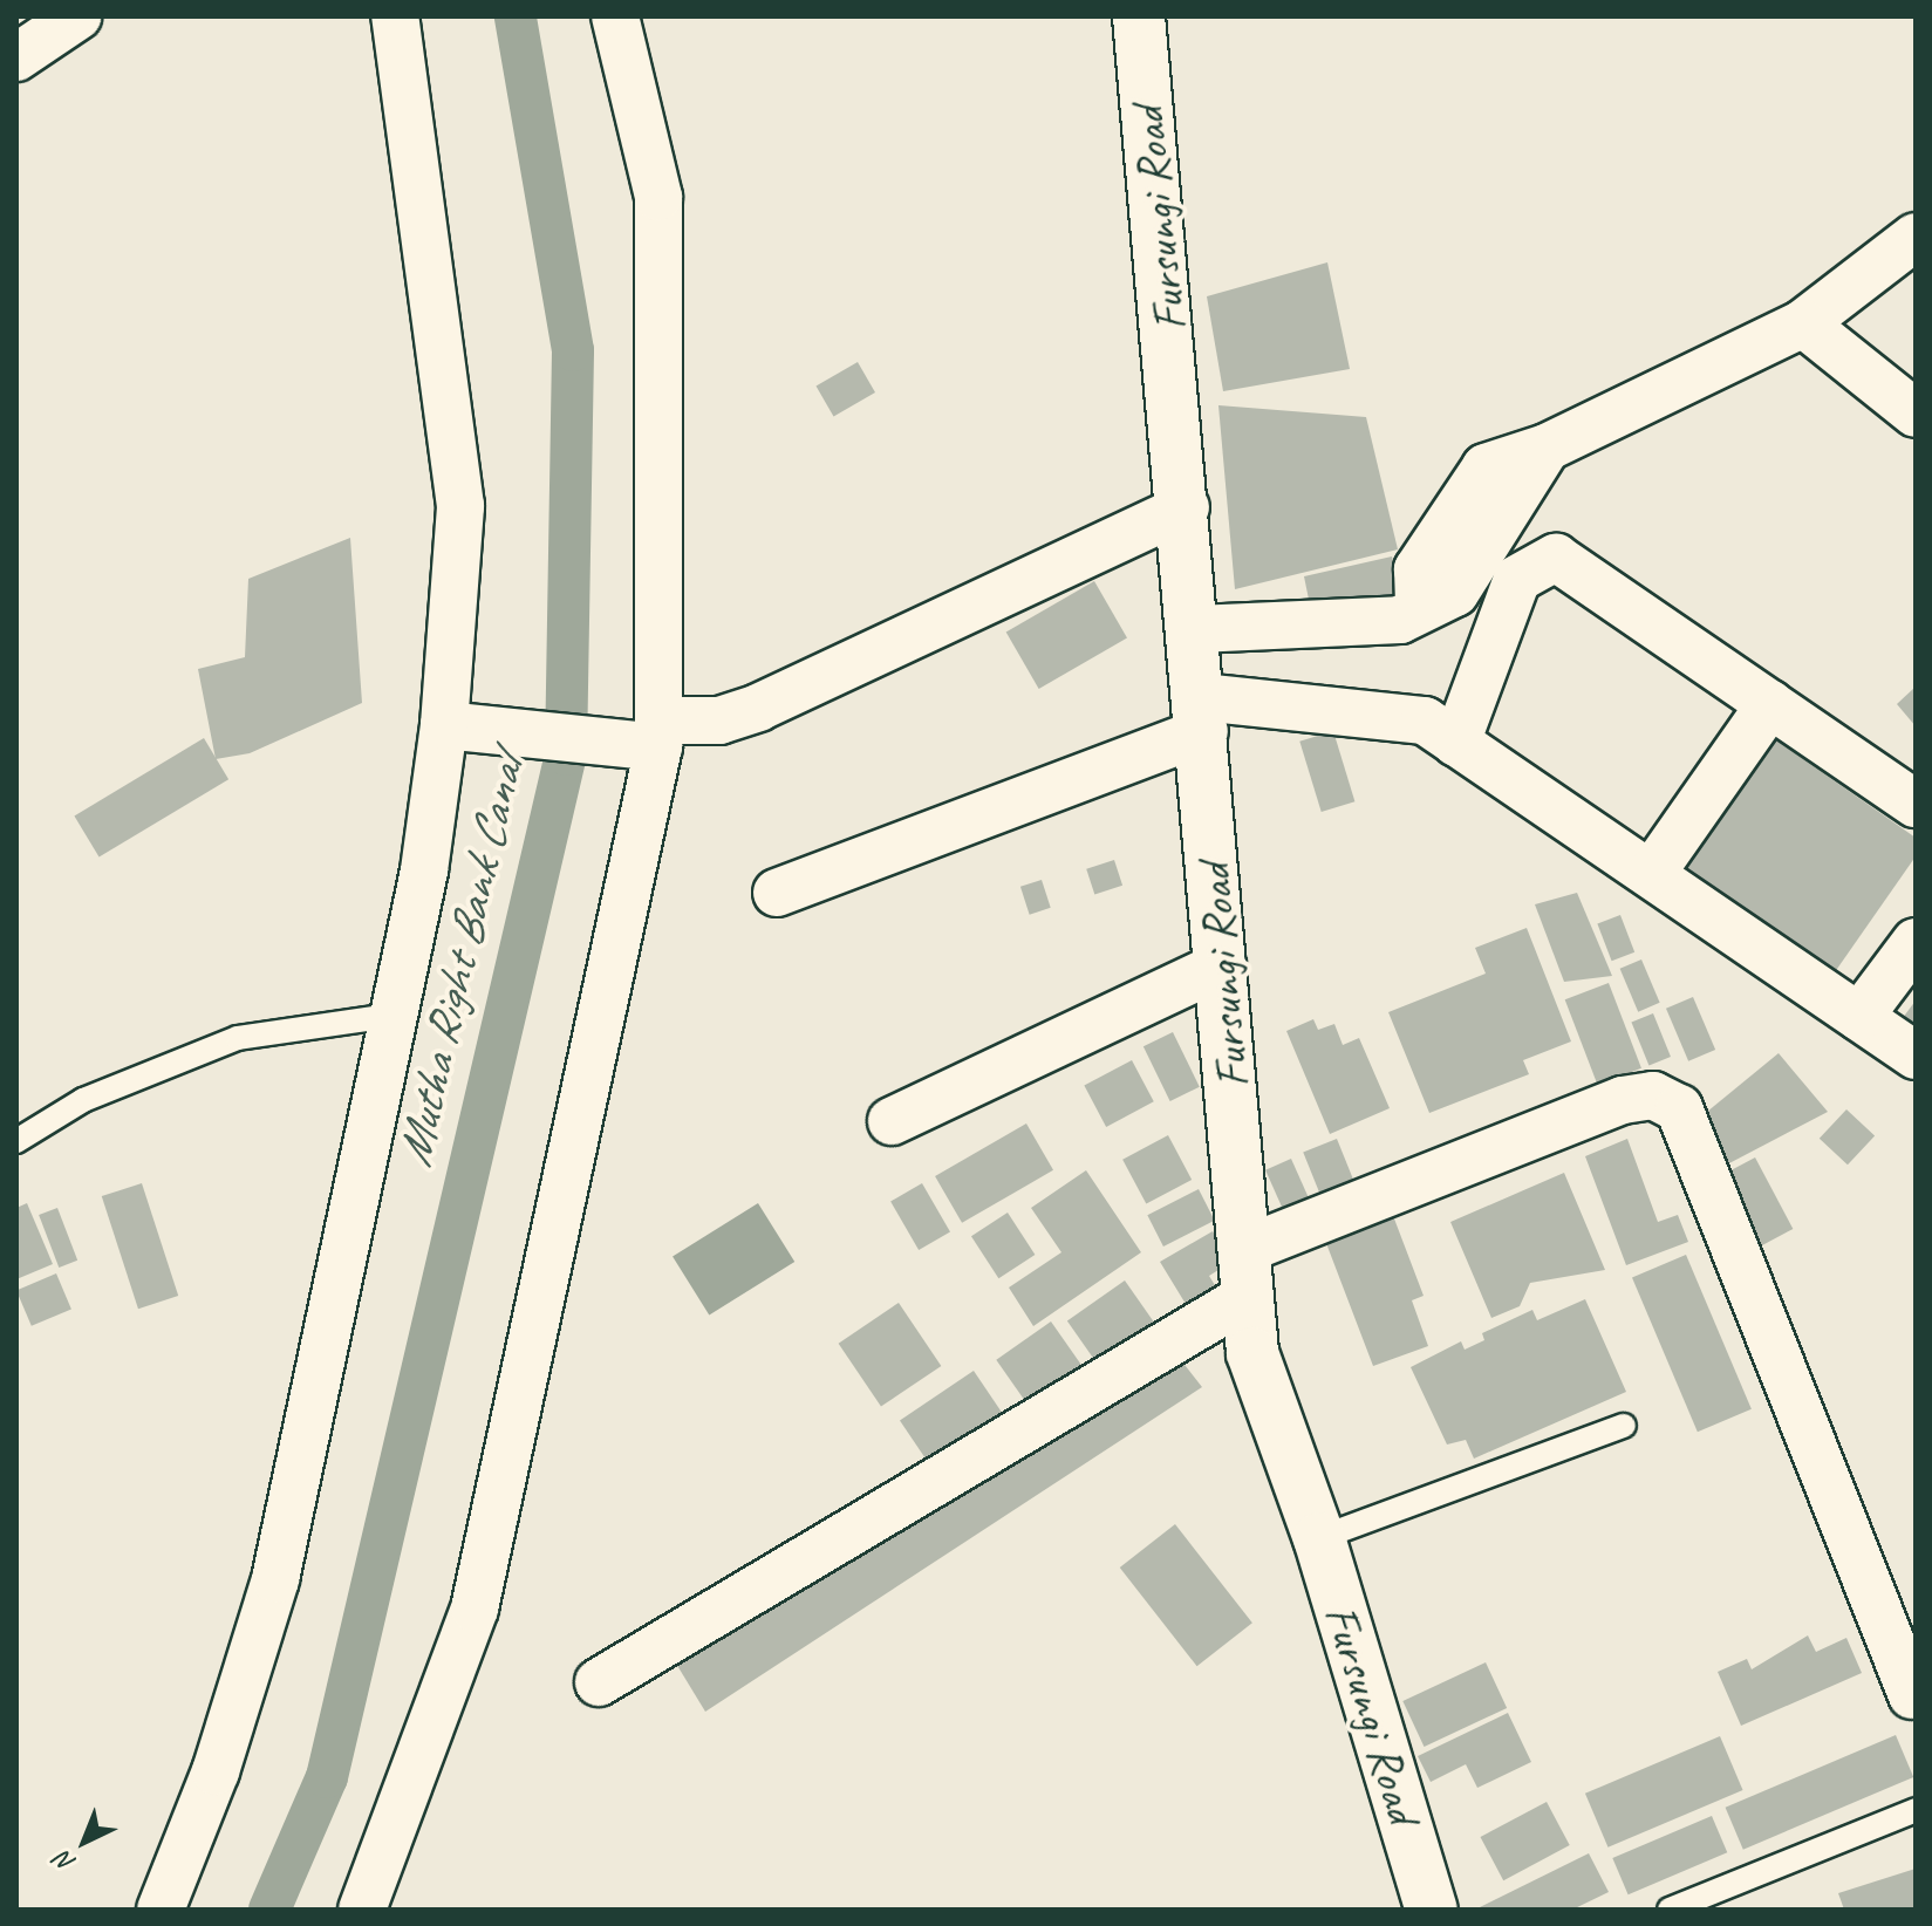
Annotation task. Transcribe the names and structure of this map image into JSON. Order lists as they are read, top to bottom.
{
  "streets": {
    "street": ["Fursungi Road"]
  },
  "water": ["Mutha Right Bank Canal"],
  "north": "bottom left"
}
